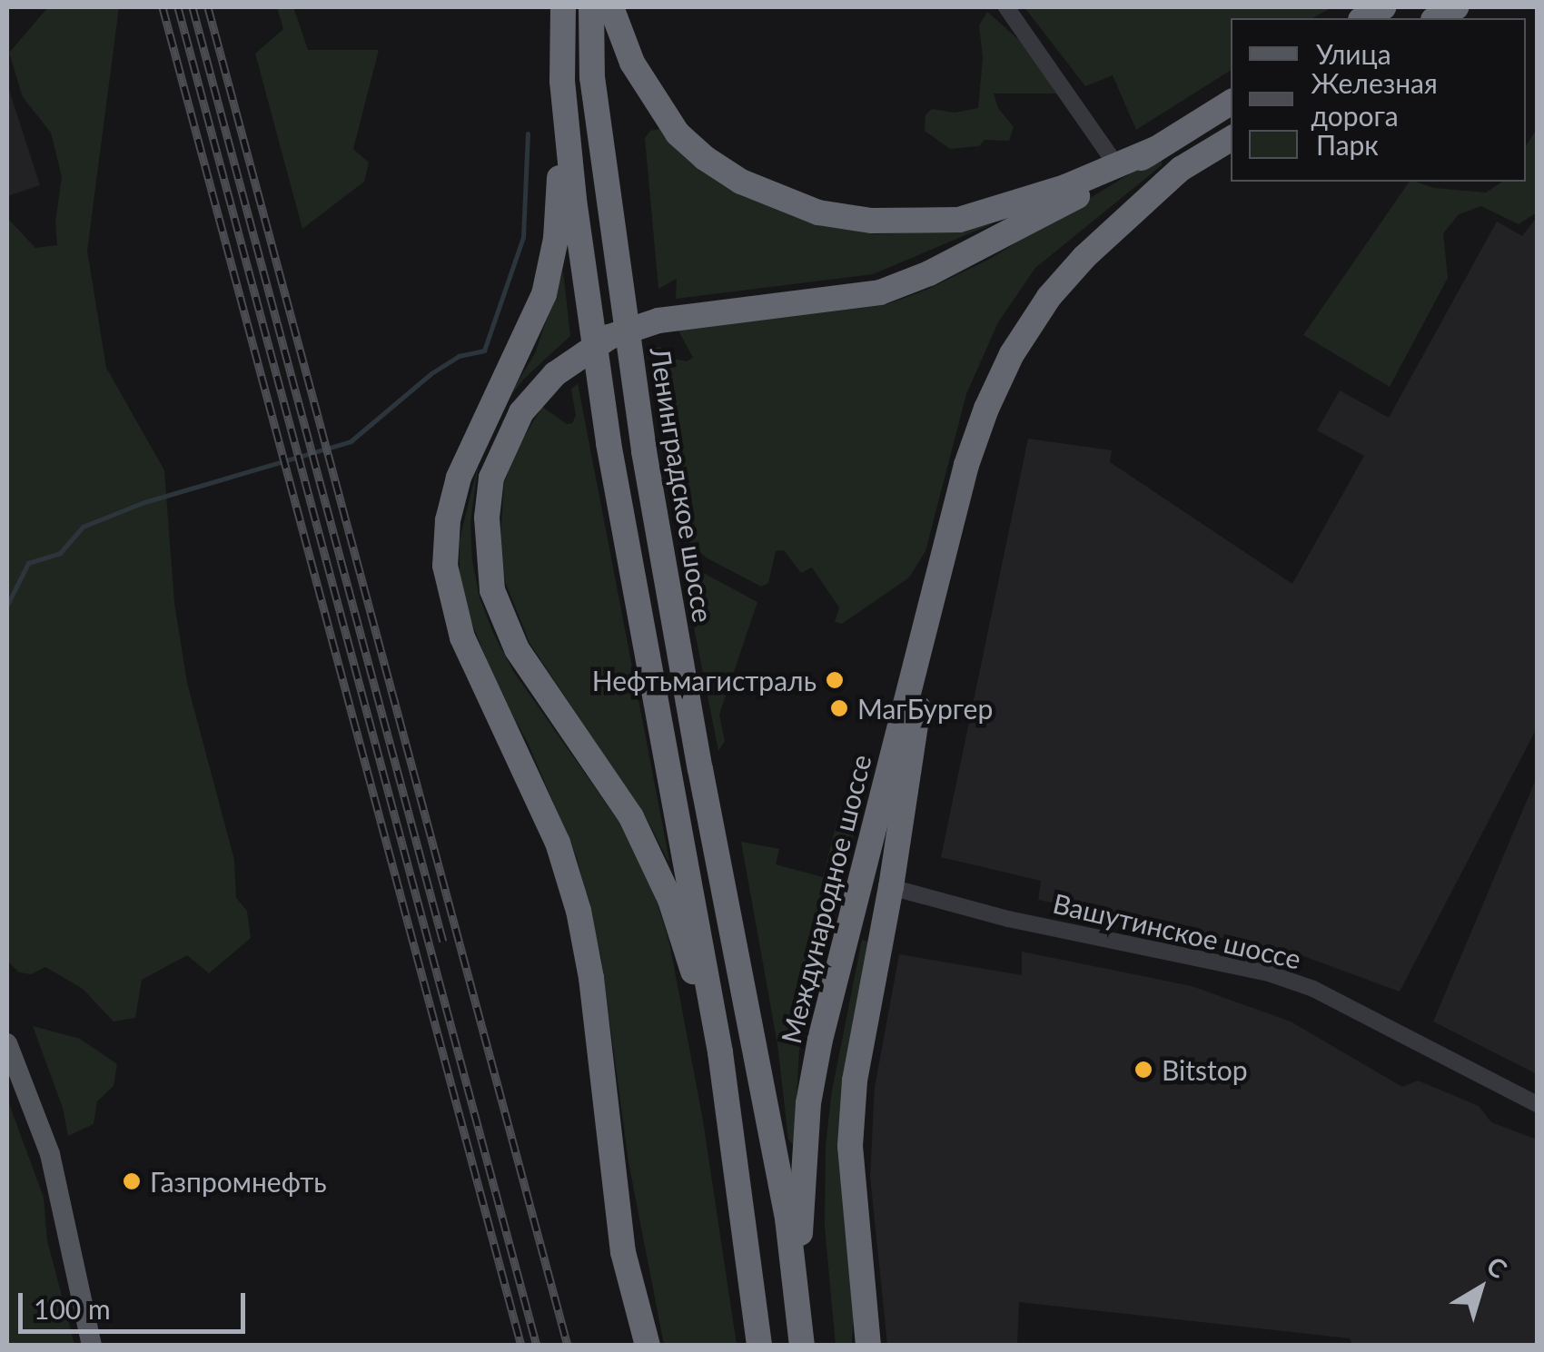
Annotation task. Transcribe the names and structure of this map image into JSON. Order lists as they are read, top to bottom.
{
  "streets": {
    "highway": ["Ленинградское шоссе", "Международное шоссе"],
    "street": ["Вашутинское шоссе"]
  },
  "crossings": [
    ["Ленинградское шоссе", "Международное шоссе"]
  ],
  "places": [
    "Нефтьмагистраль",
    "МагБургер",
    "Bitstop",
    "Газпромнефть"
  ],
  "legend": ["Улица", "Железная дорога", "Парк"],
  "scale_bar": "100 m",
  "north": "top right"
}
